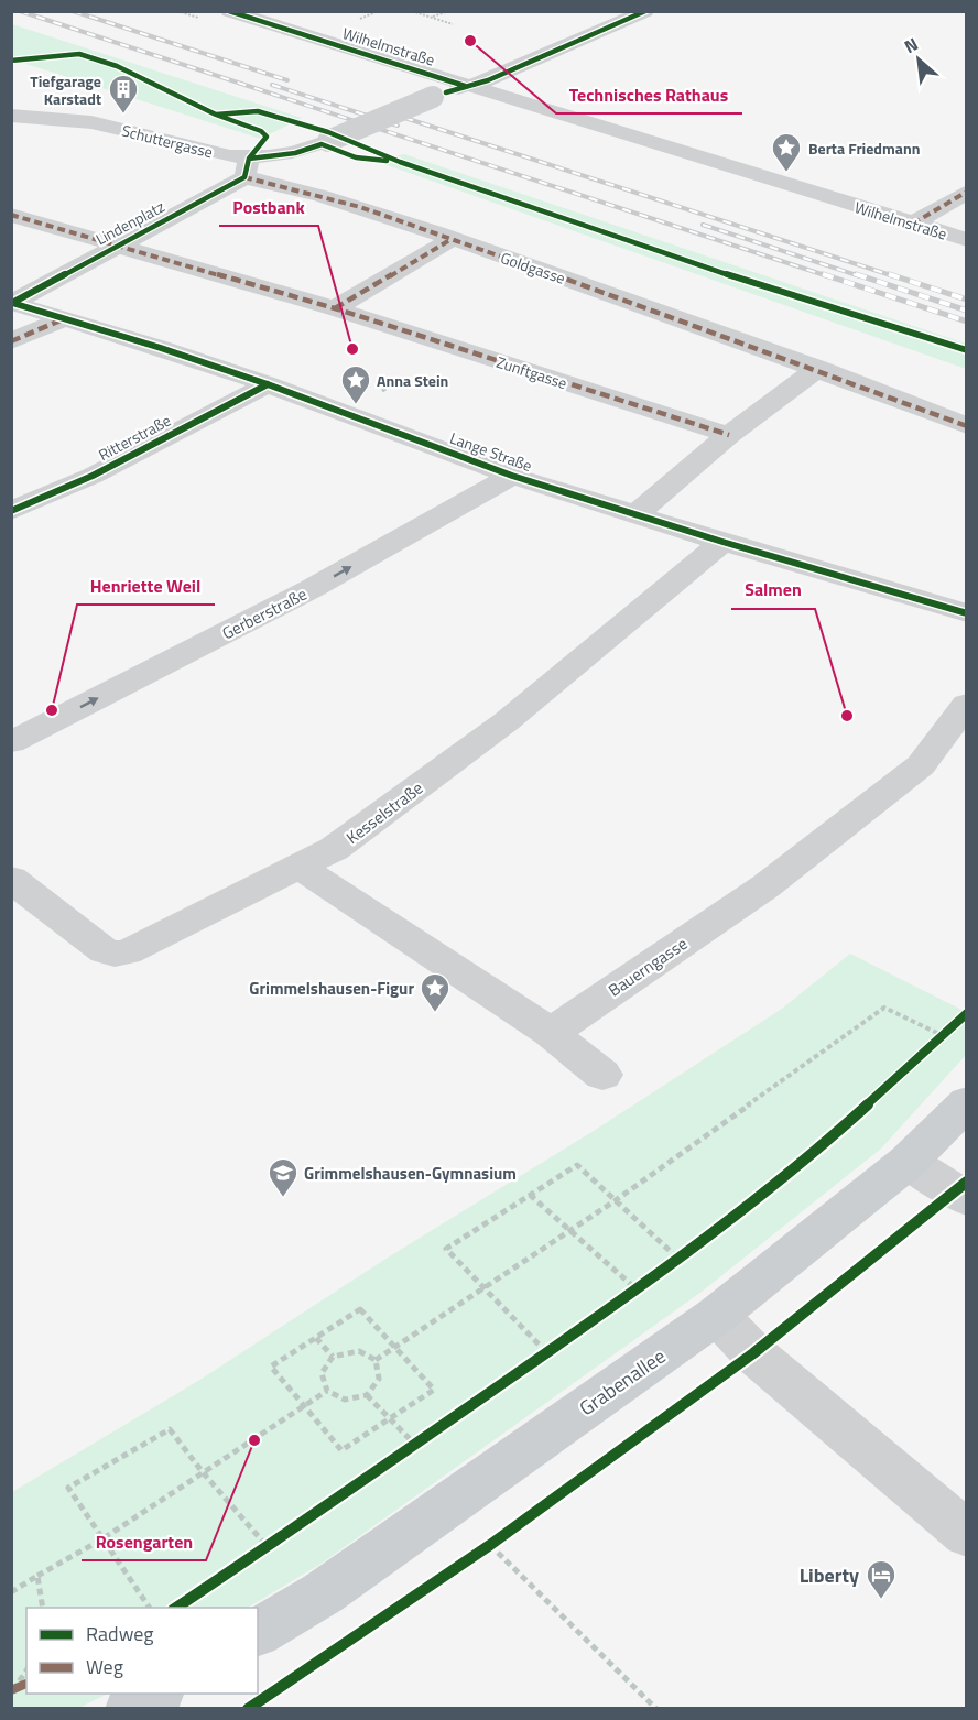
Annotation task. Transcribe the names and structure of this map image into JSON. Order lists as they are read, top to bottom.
{
  "streets": {
    "main road": ["Grabenallee"],
    "street": [
      "Wilhelmstraße",
      "Schuttergasse",
      "Lindenplatz",
      "Goldgasse",
      "Zunftgasse",
      "Ritterstraße",
      "Lange Straße",
      "Gerberstraße",
      "Kesselstraße",
      "Bauerngasse"
    ]
  },
  "crossings": [
    ["Wilhelmstraße", "Schuttergasse"],
    ["Schuttergasse", "Lindenplatz"],
    ["Schuttergasse", "Goldgasse"],
    ["Lindenplatz", "Goldgasse"],
    ["Lindenplatz", "Zunftgasse"],
    ["Lindenplatz", "Lange Straße"],
    ["Ritterstraße", "Lange Straße"],
    ["Lange Straße", "Gerberstraße"],
    ["Lange Straße", "Kesselstraße"]
  ],
  "one_way": ["Gerberstraße"],
  "places": {
    "other": [
      "Technisches Rathaus",
      "Postbank",
      "Henriette Weil",
      "Salmen",
      "Rosengarten"
    ],
    "building": ["Tiefgarage Karstadt"],
    "place": ["Berta Friedmann", "Anna Stein", "Grimmelshausen-Figur"],
    "school or university": ["Grimmelshausen-Gymnasium"],
    "hotel": ["Liberty"]
  },
  "legend": ["Radweg", "Weg"],
  "north": "top left"
}
